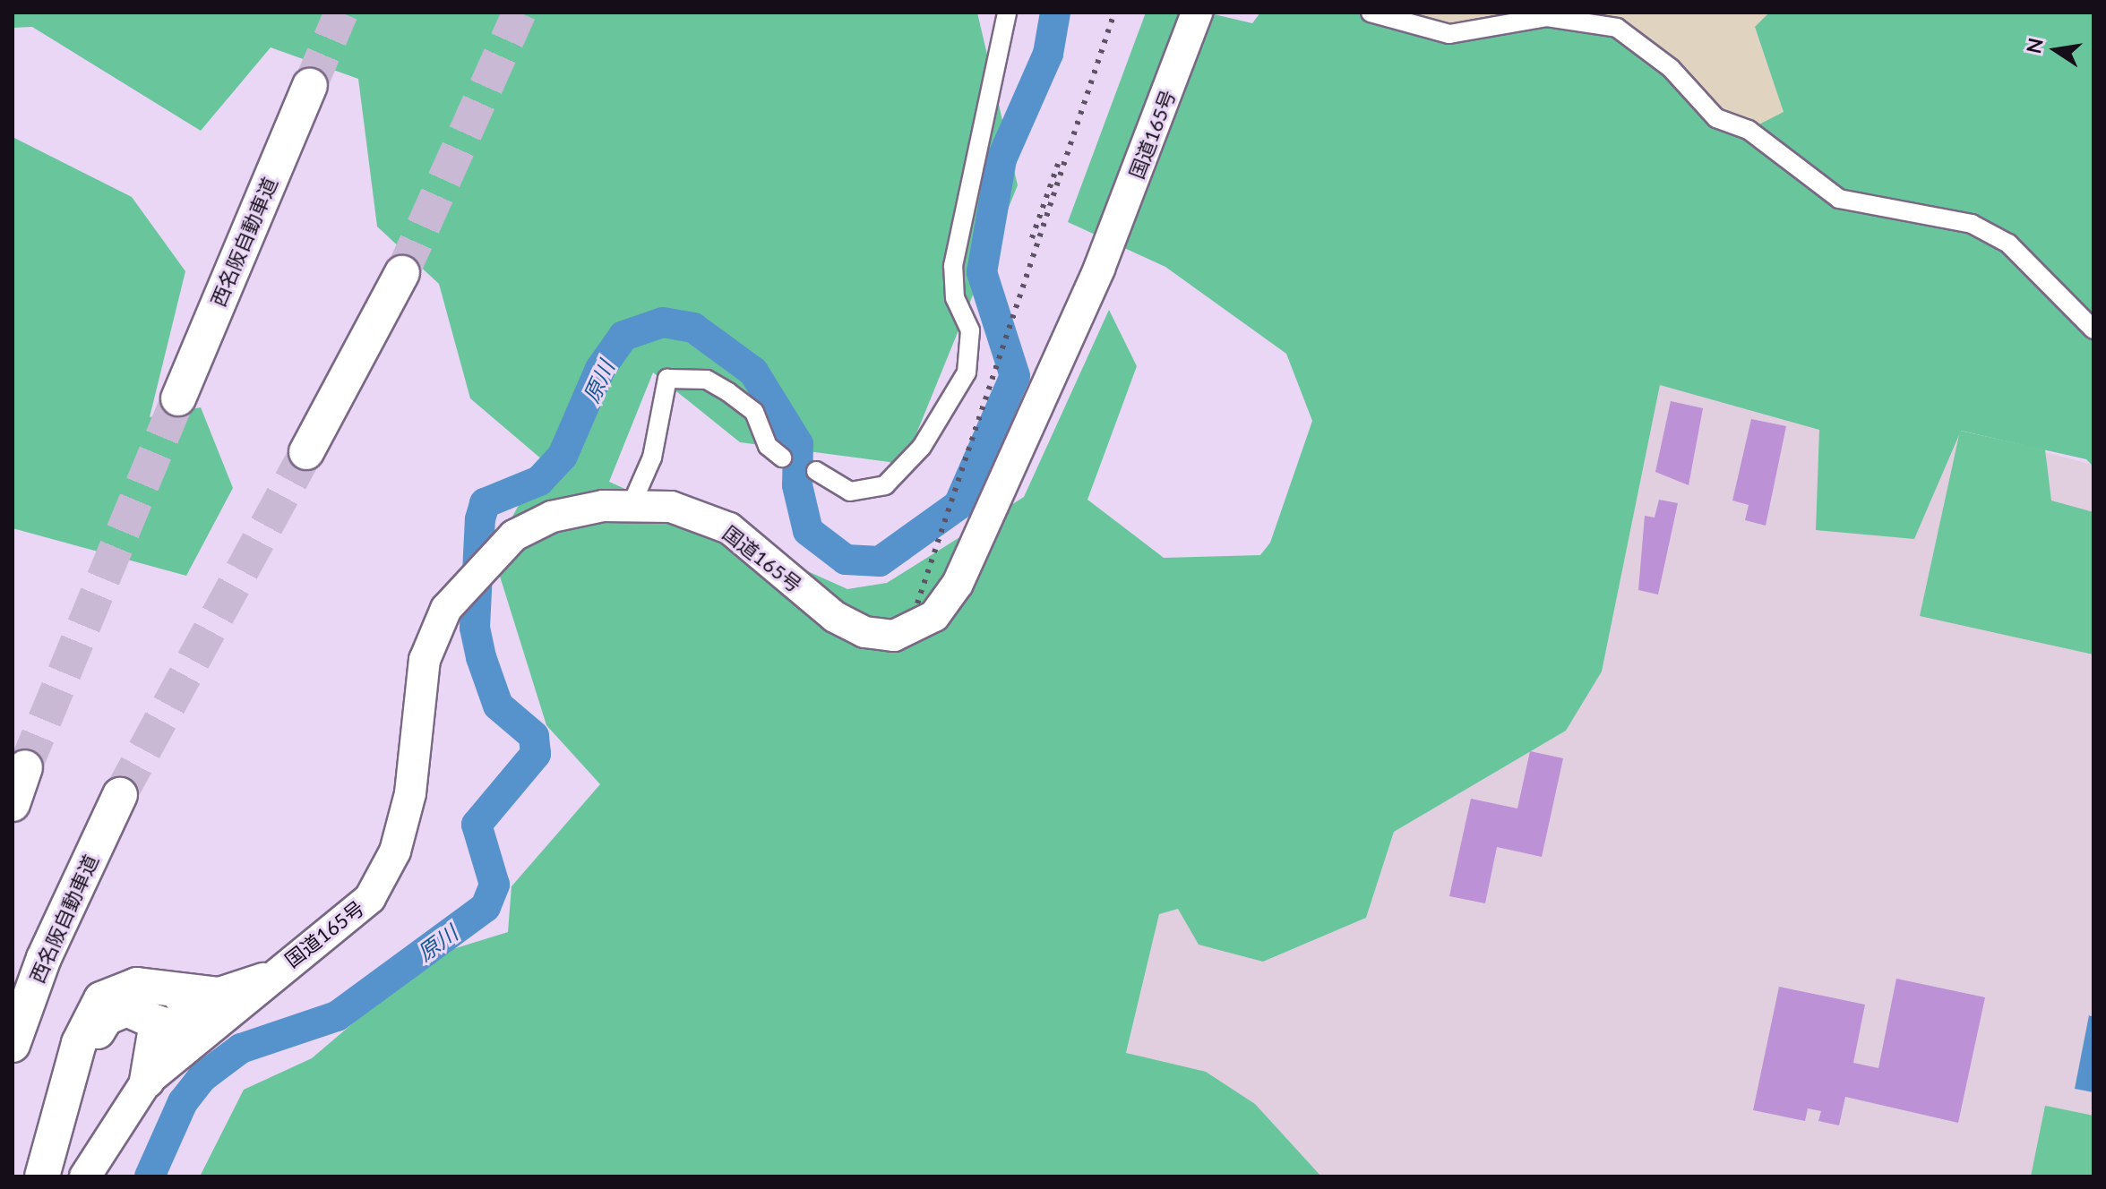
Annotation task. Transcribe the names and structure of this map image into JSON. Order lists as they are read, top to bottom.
{
  "streets": {
    "highway": ["国道165号", "西名阪自動車道"]
  },
  "water": ["原川"],
  "north": "left"
}
